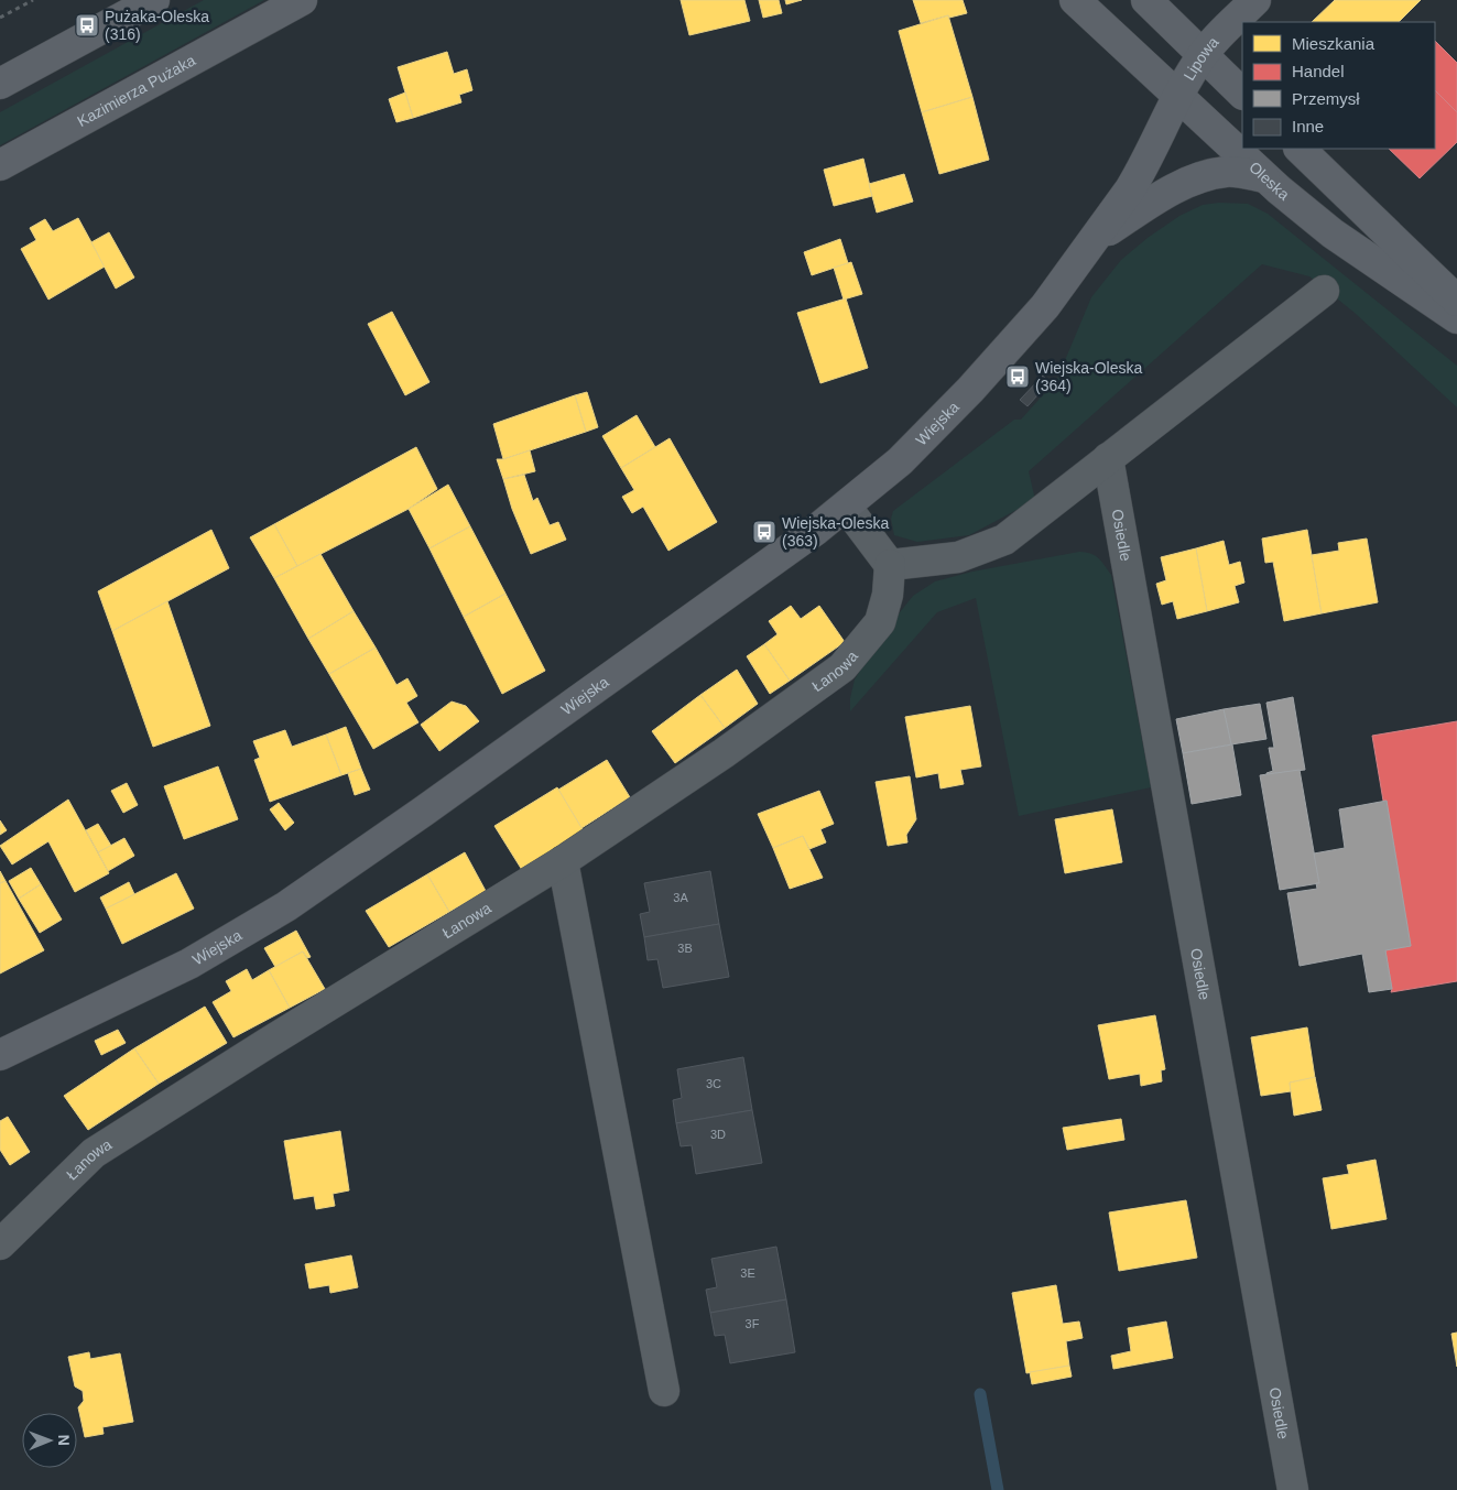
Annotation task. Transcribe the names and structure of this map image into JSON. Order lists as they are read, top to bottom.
{
  "streets": {
    "street": [
      "Lipowa",
      "Kazimierza Pużaka",
      "Oleska",
      "Wiejska",
      "Osiedle",
      "Łanowa"
    ]
  },
  "crossings": [
    ["Lipowa", "Oleska"],
    ["Lipowa", "Wiejska"],
    ["Oleska", "Wiejska"]
  ],
  "places": {
    "bus stop": ["Pużaka-Oleska (316)", "Wiejska-Oleska (364)", "Wiejska-Oleska (363)"]
  },
  "house_numbers": [
    "3A",
    "3B",
    "3C",
    "3D",
    "3E",
    "3F"
  ],
  "legend": [
    "Mieszkania",
    "Handel",
    "Przemysł",
    "Inne"
  ],
  "north": "right"
}
